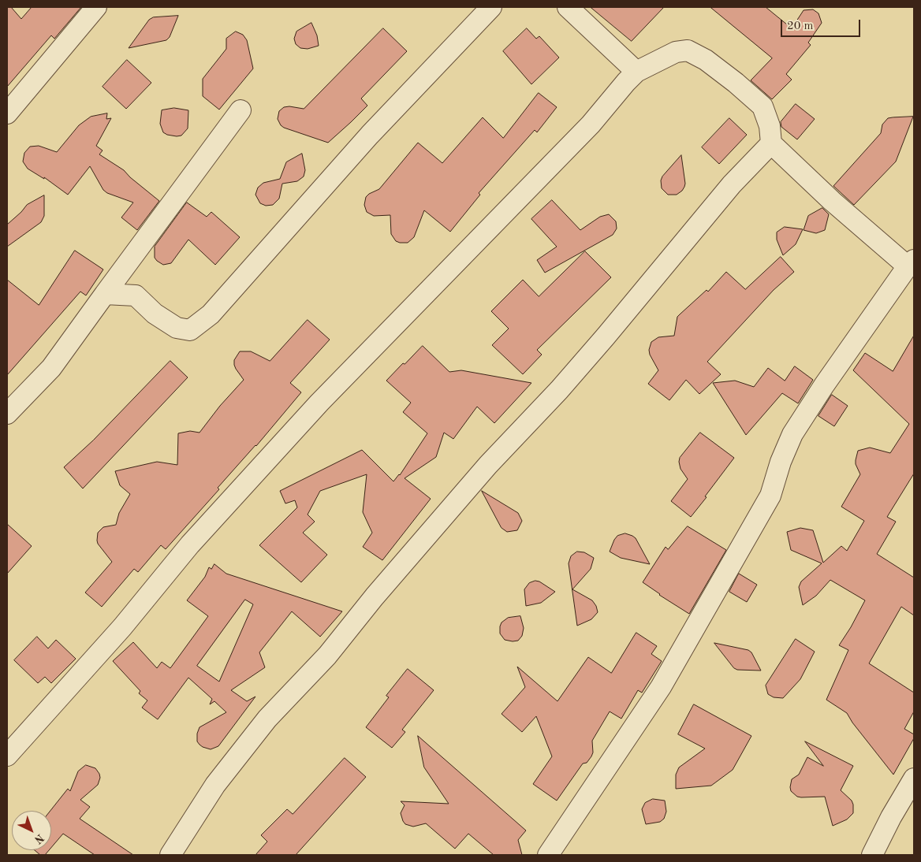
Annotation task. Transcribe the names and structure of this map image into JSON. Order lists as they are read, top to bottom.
{
  "scale_bar": "20 m",
  "north": "bottom right"
}
